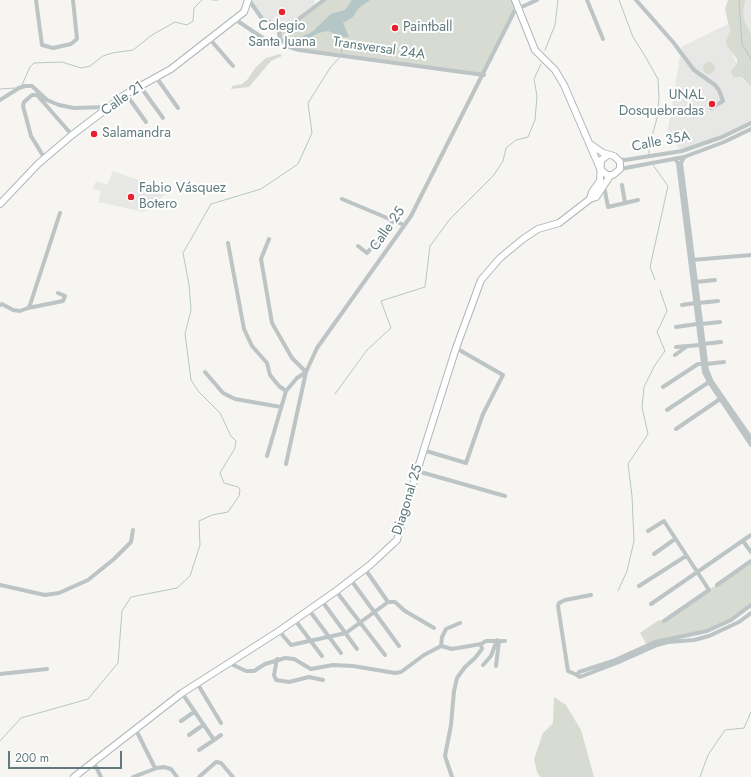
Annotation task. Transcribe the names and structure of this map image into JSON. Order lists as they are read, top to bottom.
{
  "streets": {
    "street": [
      "Transversal 24A",
      "Calle 21",
      "Calle 35A",
      "Calle 25",
      "Diagonal 25"
    ]
  },
  "crossings": [
    ["Transversal 24A", "Calle 25"],
    ["Calle 35A", "Diagonal 25"]
  ],
  "places": [
    "Colegio Santa Juana",
    "Paintball",
    "UNAL Dosquebradas",
    "Salamandra",
    "Fabio Vásquez Botero"
  ],
  "scale_bar": "200 m"
}
